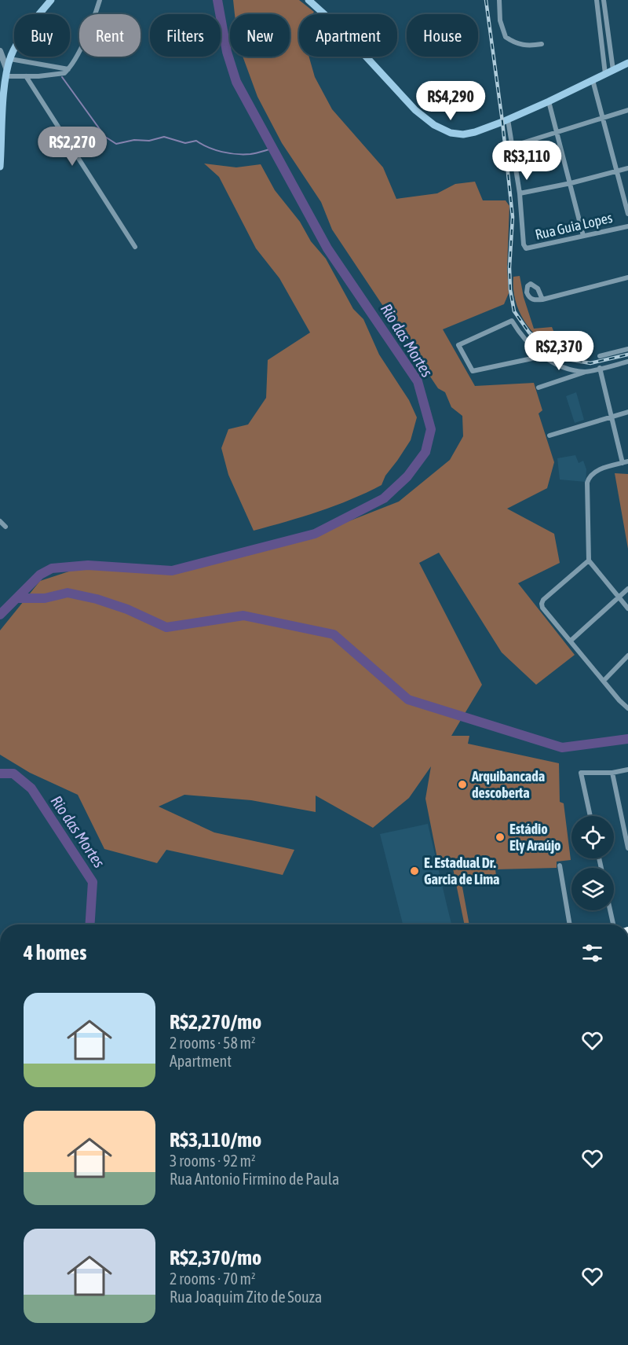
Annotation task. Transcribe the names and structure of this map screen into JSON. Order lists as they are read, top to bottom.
{
  "streets": {
    "street": ["Rua Guia Lopes"]
  },
  "water": ["Rio das Mortes"],
  "places": ["Arquibancada descoberta", "Estádio Ely Araújo", "E. Estadual Dr. Garcia de Lima"],
  "page": {
    "chip": [
      "Buy",
      "Rent",
      "Filters",
      "New",
      "Apartment",
      "House"
    ],
    "price": [
      "R$4,290",
      "R$2,270",
      "R$3,110",
      "R$2,370"
    ],
    "heading": "4 homes",
    "list": [
      {
        "name": "R$2,270/mo",
        "note": "2 rooms · 58 m² · Apartment"
      },
      {
        "name": "R$3,110/mo",
        "note": "3 rooms · 92 m² · Rua Antonio Firmino de Paula"
      },
      {
        "name": "R$2,370/mo",
        "note": "2 rooms · 70 m² · Rua Joaquim Zito de Souza"
      }
    ]
  }
}
